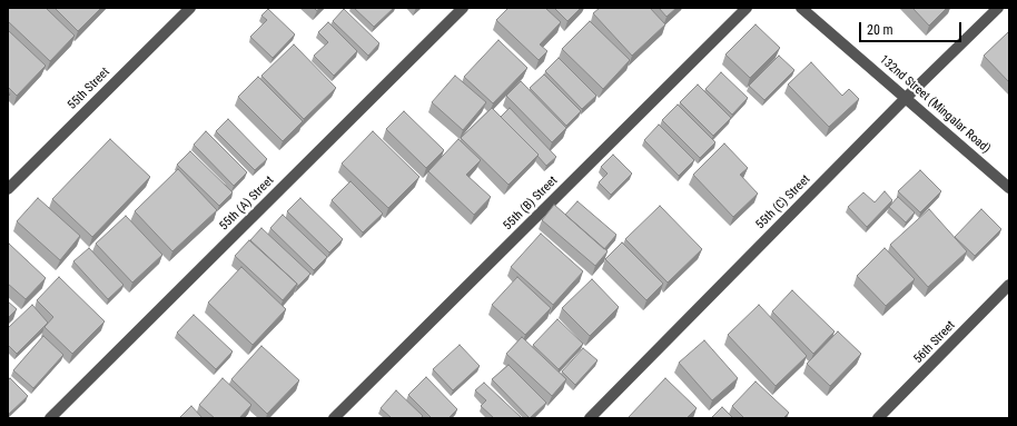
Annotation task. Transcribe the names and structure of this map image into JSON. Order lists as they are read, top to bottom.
{
  "streets": {
    "street": [
      "55th Street",
      "132nd Street (Mingalar Road)",
      "55th (C) Street",
      "55th (A) Street",
      "55th (B) Street",
      "56th Street"
    ]
  },
  "crossings": [
    ["132nd Street (Mingalar Road)", "55th (C) Street"]
  ],
  "scale_bar": "20 m"
}
